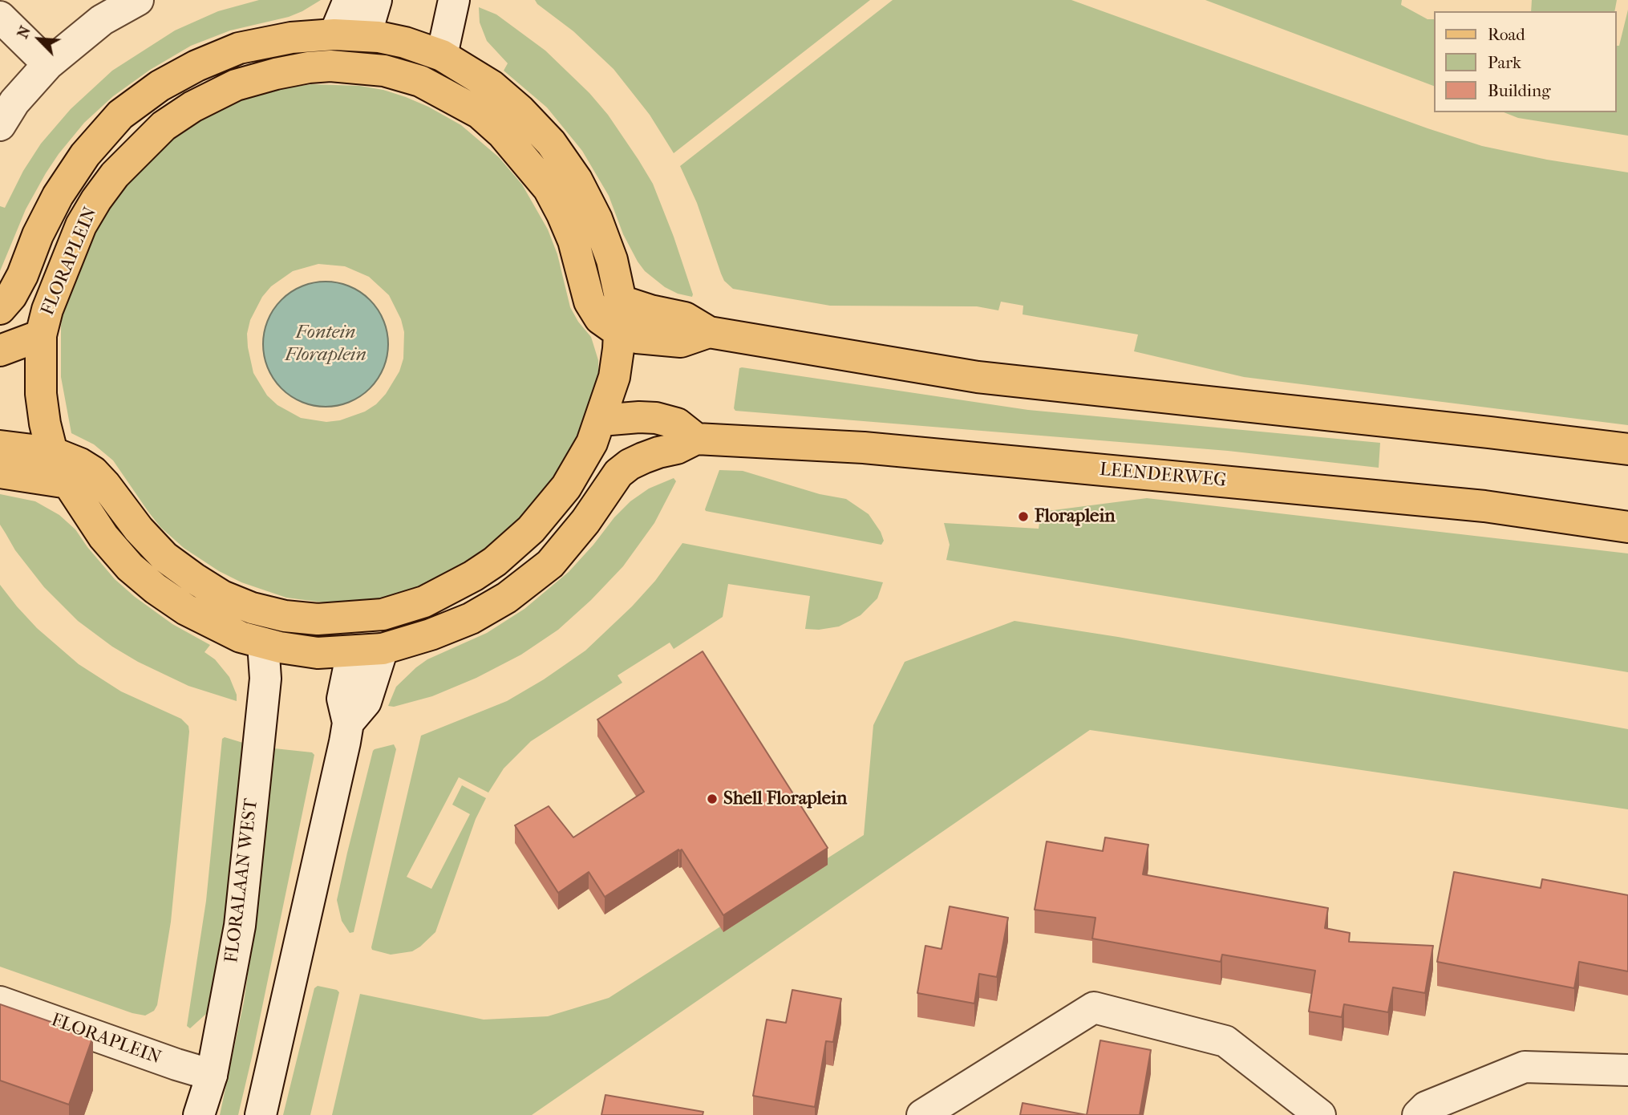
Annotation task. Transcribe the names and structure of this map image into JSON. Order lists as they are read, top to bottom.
{
  "streets": {
    "main road": ["FLORAPLEIN", "LEENDERWEG", "FLORALAAN WEST"]
  },
  "crossings": [
    ["FLORAPLEIN", "LEENDERWEG"],
    ["FLORAPLEIN", "FLORALAAN WEST"]
  ],
  "water": ["Fontein Floraplein"],
  "places": ["Floraplein", "Shell Floraplein"],
  "legend": ["Road", "Park", "Building"],
  "north": "top left"
}
